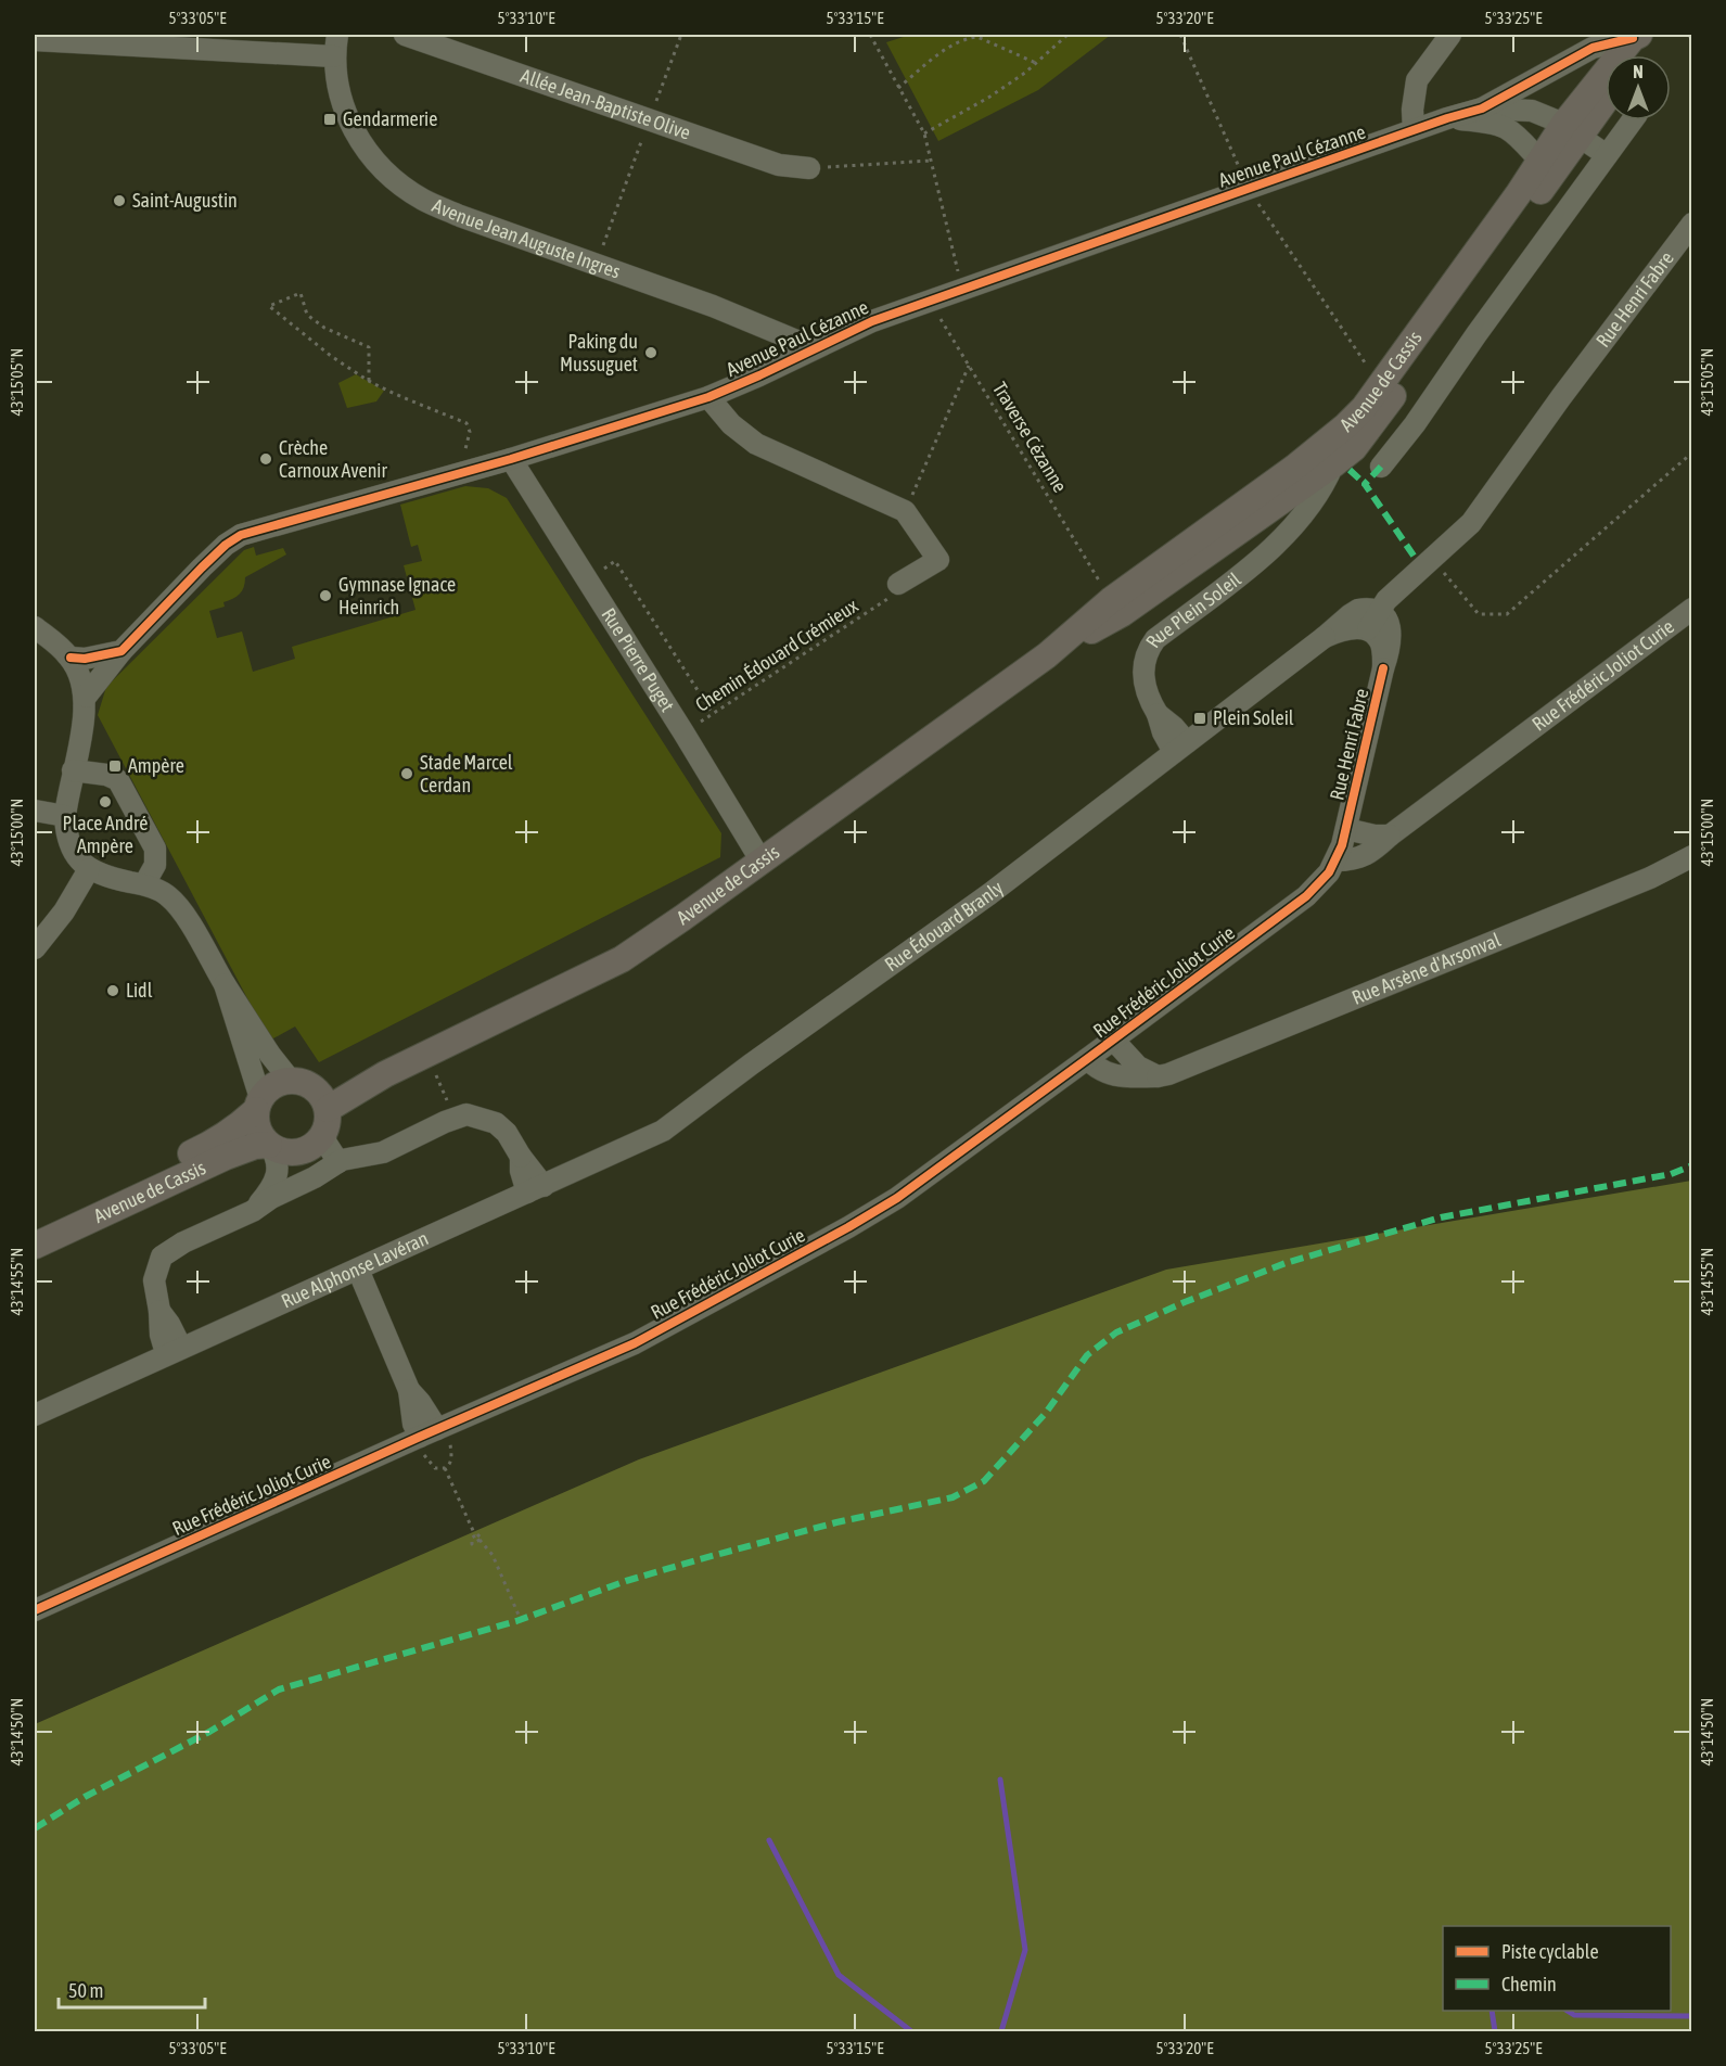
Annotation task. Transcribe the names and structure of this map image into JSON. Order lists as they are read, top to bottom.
{
  "streets": {
    "main road": ["Avenue de Cassis"],
    "street": [
      "Allée Jean-Baptiste Olive",
      "Avenue Paul Cézanne",
      "Avenue Jean Auguste Ingres",
      "Rue Henri Fabre",
      "Rue Plein Soleil",
      "Rue Pierre Puget",
      "Rue Frédéric Joliot Curie",
      "Rue Édouard Branly",
      "Rue Arsène d'Arsonval",
      "Rue Alphonse Lavéran"
    ],
    "path": ["Traverse Cézanne", "Chemin Édouard Crémieux"]
  },
  "crossings": [
    ["Avenue Paul Cézanne", "Avenue Jean Auguste Ingres"],
    ["Avenue Paul Cézanne", "Avenue de Cassis"],
    ["Avenue Paul Cézanne", "Traverse Cézanne"],
    ["Avenue Paul Cézanne", "Rue Pierre Puget"],
    ["Rue Henri Fabre", "Rue Frédéric Joliot Curie"],
    ["Rue Henri Fabre", "Rue Édouard Branly"],
    ["Avenue de Cassis", "Traverse Cézanne"],
    ["Avenue de Cassis", "Rue Plein Soleil"],
    ["Avenue de Cassis", "Rue Pierre Puget"],
    ["Rue Plein Soleil", "Rue Édouard Branly"],
    ["Chemin Édouard Crémieux", "Rue Pierre Puget"],
    ["Rue Frédéric Joliot Curie", "Rue Arsène d'Arsonval"],
    ["Rue Édouard Branly", "Rue Alphonse Lavéran"]
  ],
  "places": {
    "transit": ["Gendarmerie", "Plein Soleil", "Ampère"],
    "other": [
      "Saint-Augustin",
      "Paking du Mussuguet",
      "Crèche Carnoux Avenir",
      "Gymnase Ignace Heinrich",
      "Stade Marcel Cerdan",
      "Place André Ampère",
      "Lidl"
    ]
  },
  "legend": ["Piste cyclable", "Chemin"],
  "scale_bar": "50 m",
  "north": "top",
  "coordinates": [
    "5°33'05\"E",
    "5°33'10\"E",
    "5°33'15\"E",
    "5°33'20\"E",
    "5°33'25\"E",
    "43°15'05\"N",
    "43°15'00\"N",
    "43°14'55\"N",
    "43°14'50\"N"
  ]
}
